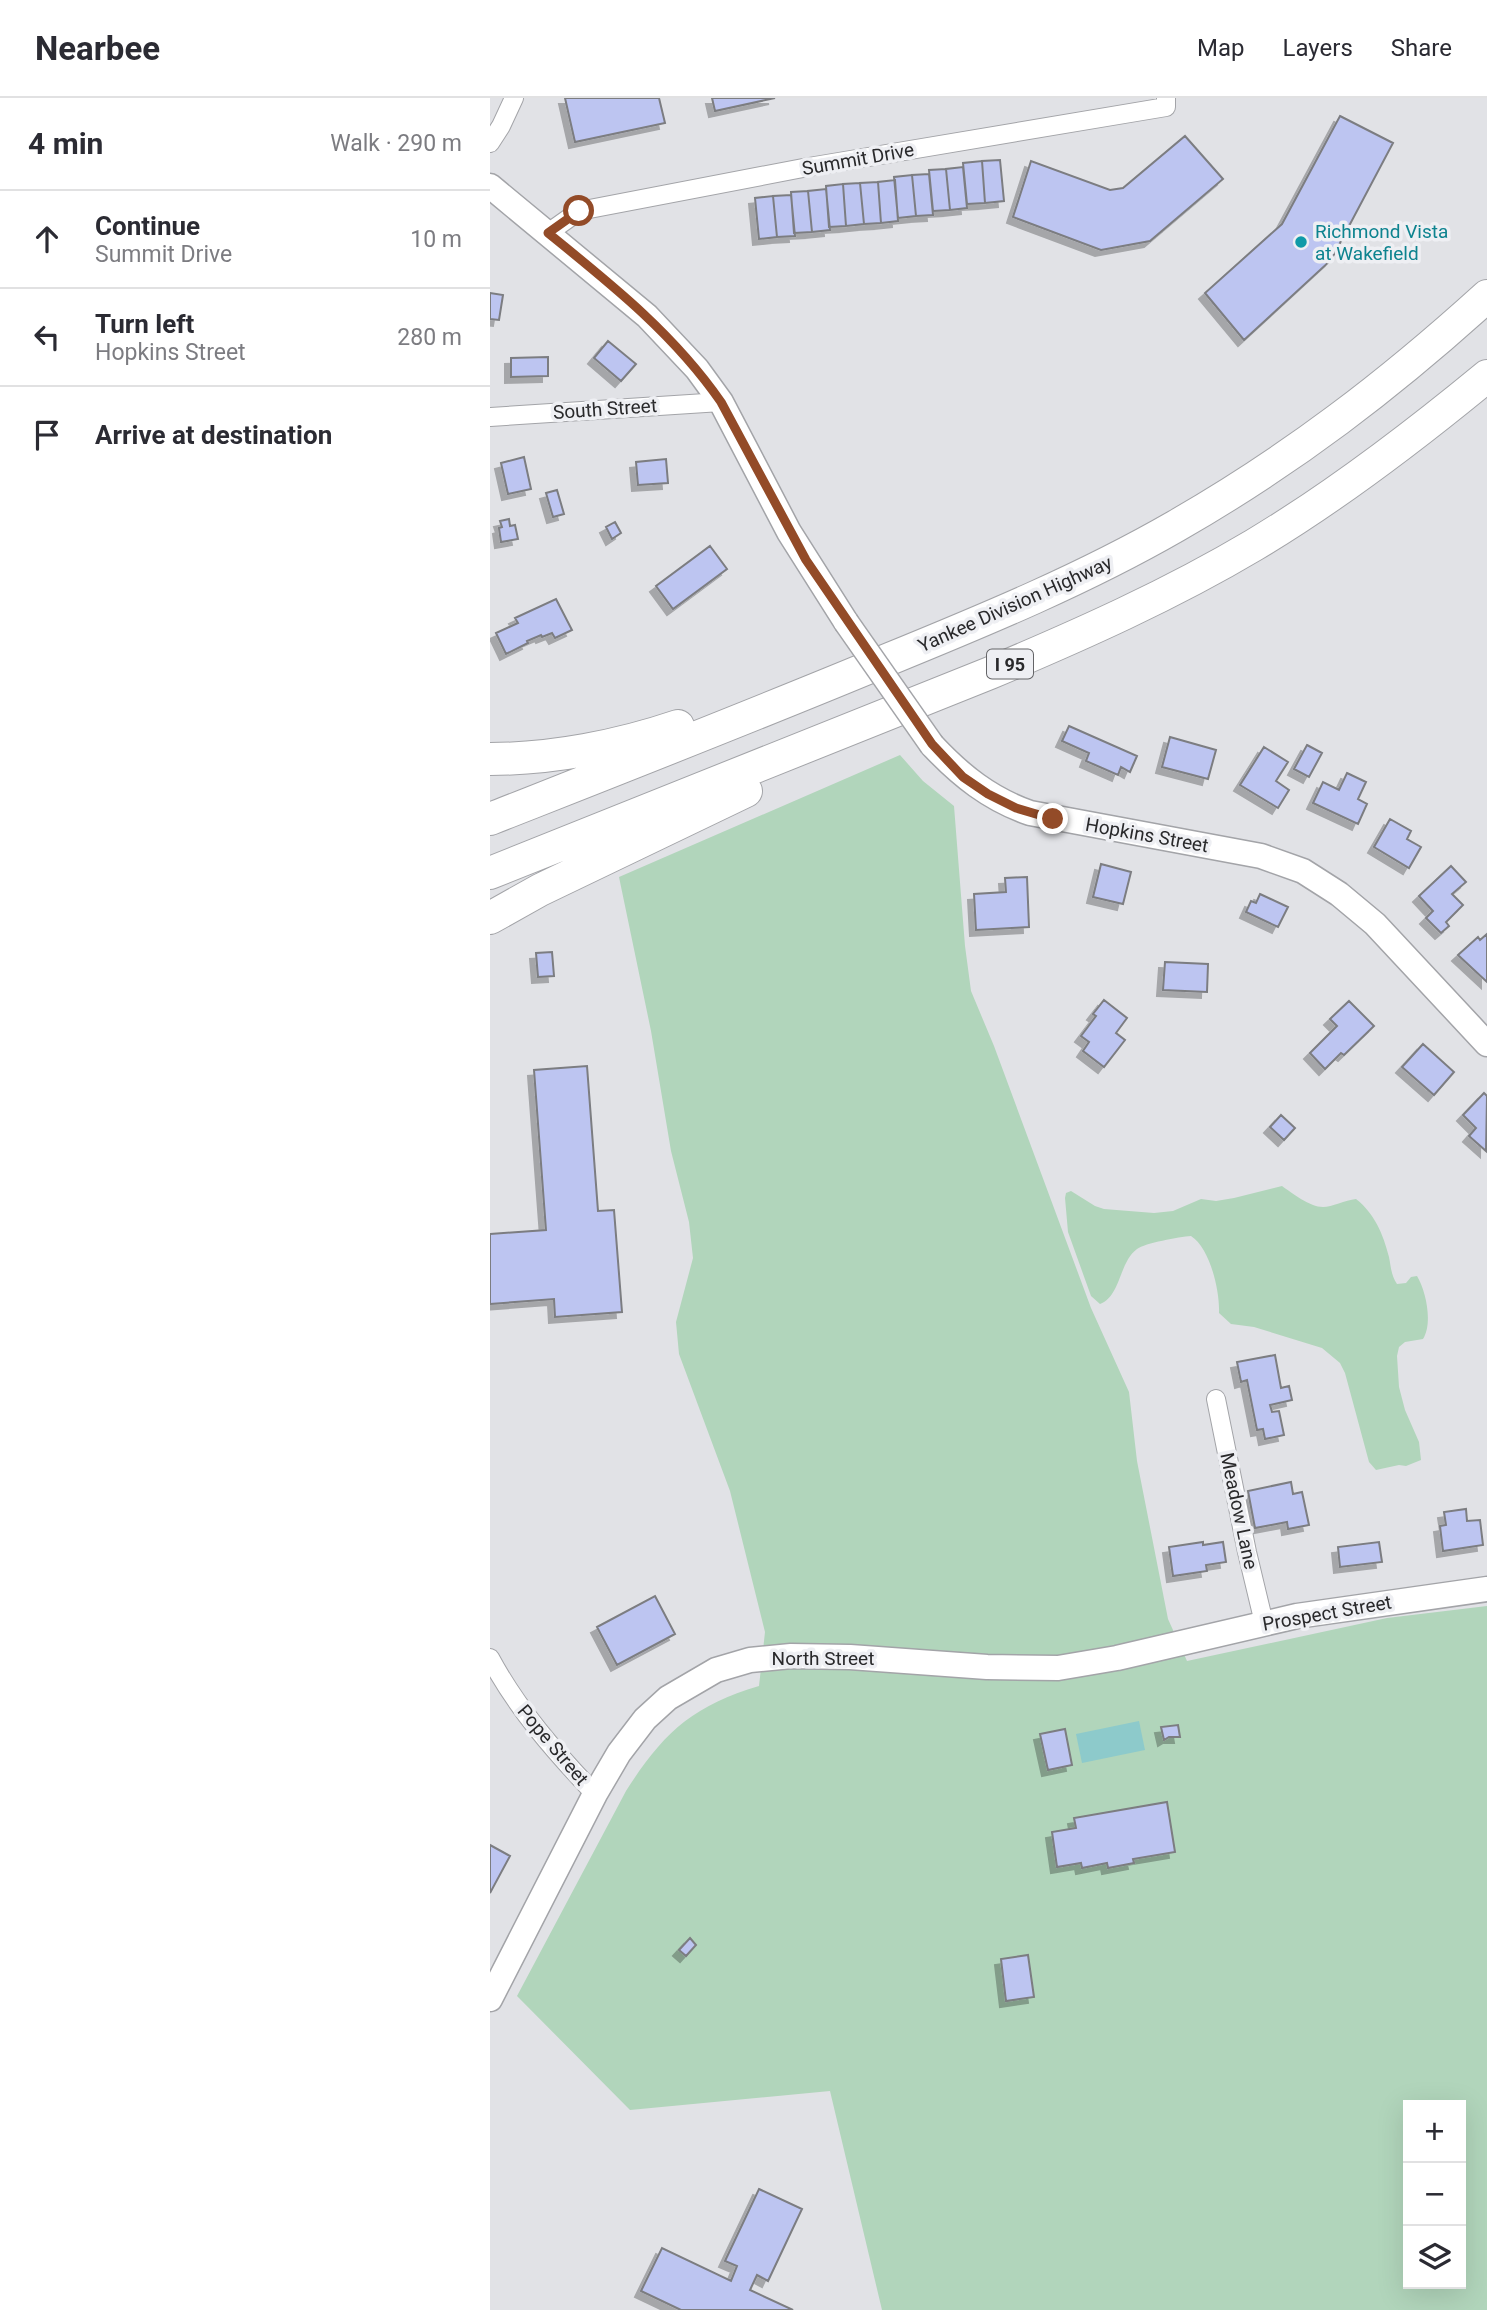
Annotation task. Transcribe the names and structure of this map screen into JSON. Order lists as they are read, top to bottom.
{
  "streets": {
    "highway": ["Yankee Division Highway", "I 95"],
    "main road": ["Hopkins Street", "Prospect Street", "North Street"],
    "street": [
      "Summit Drive",
      "South Street",
      "Meadow Lane",
      "Pope Street"
    ]
  },
  "crossings": [
    ["Summit Drive", "Hopkins Street"],
    ["South Street", "Hopkins Street"],
    ["Meadow Lane", "Prospect Street"],
    ["Prospect Street", "North Street"],
    ["North Street", "Pope Street"]
  ],
  "places": ["Richmond Vista at Wakefield"],
  "page": {
    "header": "Nearbee",
    "nav": ["Map", "Layers", "Share"],
    "heading": ["4 min", "Walk · 290 m"],
    "list": [
      ["Continue", "Summit Drive", "10 m"],
      ["Turn left", "Hopkins Street", "280 m"],
      "Arrive at destination"
    ],
    "map_buttons": ["+", "−"]
  }
}
